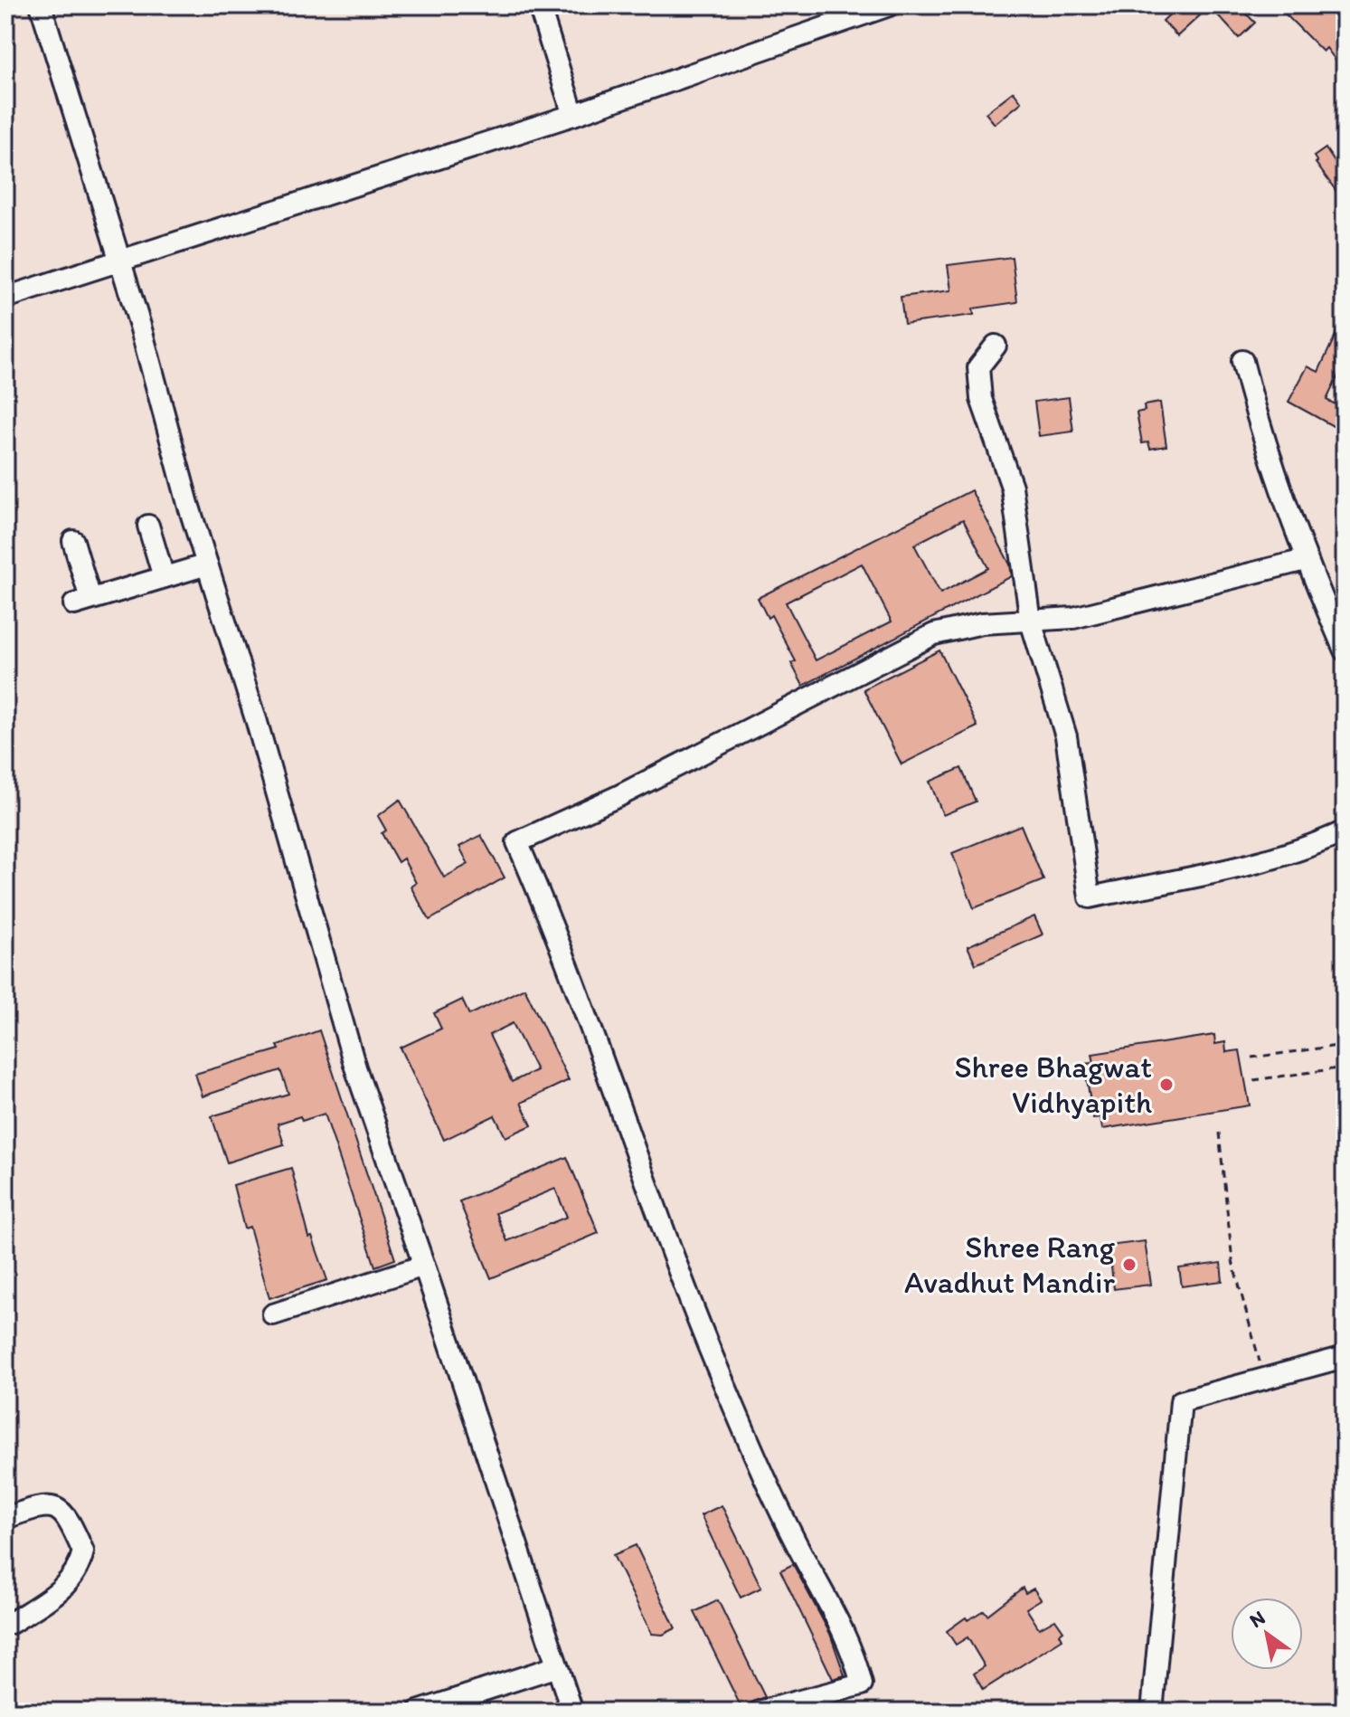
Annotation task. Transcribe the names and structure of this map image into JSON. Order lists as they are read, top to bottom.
{
  "places": ["Shree Bhagwat Vidhyapith", "Shree Rang Avadhut Mandir"],
  "north": "top left"
}
